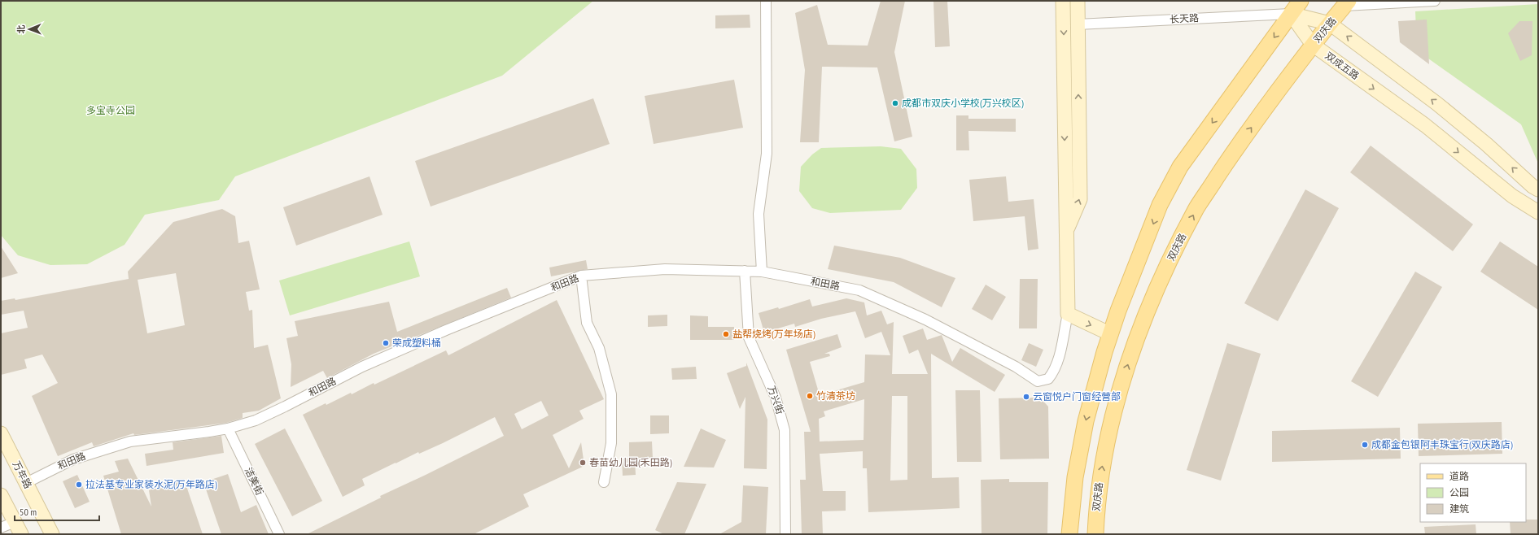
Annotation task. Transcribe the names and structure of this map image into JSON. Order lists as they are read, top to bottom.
{
  "streets": {
    "main road": ["双庆路"],
    "street": [
      "长天路",
      "双成五路",
      "和田路",
      "万兴街",
      "万年路",
      "洁美街"
    ]
  },
  "crossings": [
    ["长天路", "双成五路"],
    ["双庆路", "双成五路"],
    ["和田路", "万兴街"],
    ["和田路", "万年路"],
    ["和田路", "洁美街"]
  ],
  "parks": ["多宝寺公园"],
  "places": [
    "成都市双庆小学校(万兴校区)",
    "盐帮烧烤(万年场店)",
    "荣成塑料桶",
    "竹清茶坊",
    "云窗悦户门窗经营部",
    "成都金包银阿丰珠宝行(双庆路店)",
    "春苗幼儿园(禾田路)",
    "拉法基专业家装水泥(万年路店)"
  ],
  "legend": ["道路", "公园", "建筑"],
  "scale_bar": "50 m",
  "north": "left"
}
